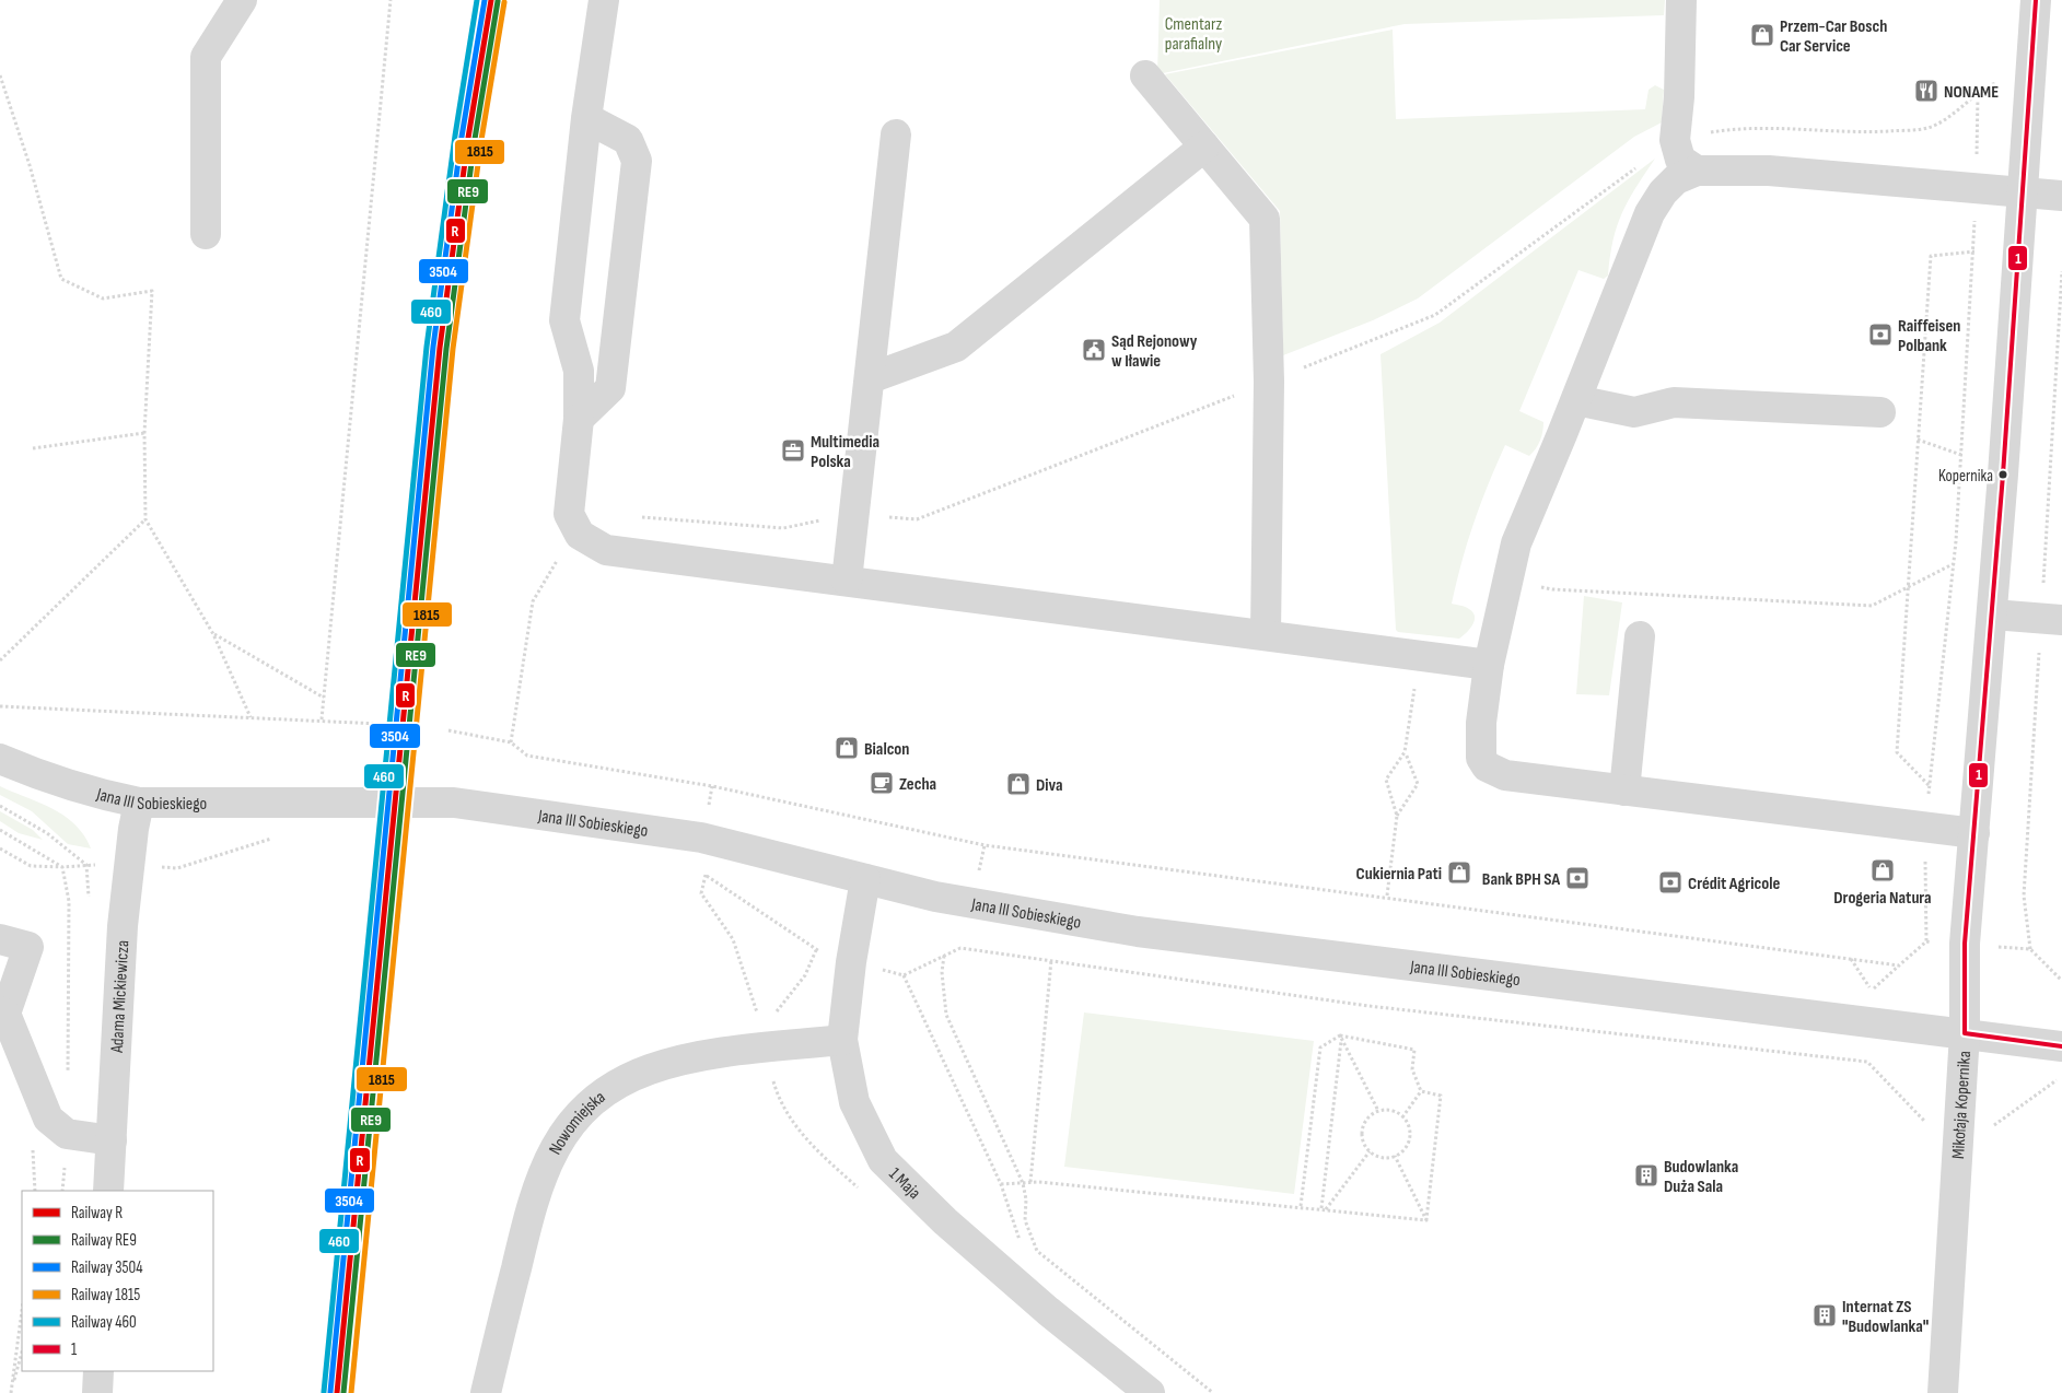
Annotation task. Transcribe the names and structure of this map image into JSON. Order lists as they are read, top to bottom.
{
  "streets": {
    "street": [
      "Jana III Sobieskiego",
      "Adama Mickiewicza",
      "Mikołaja Kopernika",
      "Nowomiejska",
      "1 Maja"
    ]
  },
  "crossings": [
    ["Jana III Sobieskiego", "Adama Mickiewicza"],
    ["Jana III Sobieskiego", "Mikołaja Kopernika"],
    ["Jana III Sobieskiego", "1 Maja"],
    ["Nowomiejska", "1 Maja"]
  ],
  "parks": ["Cmentarz parafialny"],
  "places": {
    "shop": [
      "Przem-Car Bosch Car Service",
      "Bialcon",
      "Diva",
      "Drogeria Natura",
      "Cukiernia Pati"
    ],
    "restaurant": ["NONAME"],
    "bank": ["Raiffeisen Polbank", "Bank BPH SA", "Crédit Agricole"],
    "public building": ["Sąd Rejonowy w Iławie"],
    "office": ["Multimedia Polska"],
    "other": ["Kopernika"],
    "cafe": ["Zecha"],
    "building": ["Budowlanka Duża Sala", "Internat ZS \"Budowlanka\""]
  },
  "lines": [
    "rail line R",
    "rail line 3504",
    "rail line 460",
    "transit line 1",
    "rail line RE9",
    "rail line 1815"
  ],
  "legend": [
    "Railway R",
    "Railway RE9",
    "Railway 3504",
    "Railway 1815",
    "Railway 460",
    "1"
  ]
}
